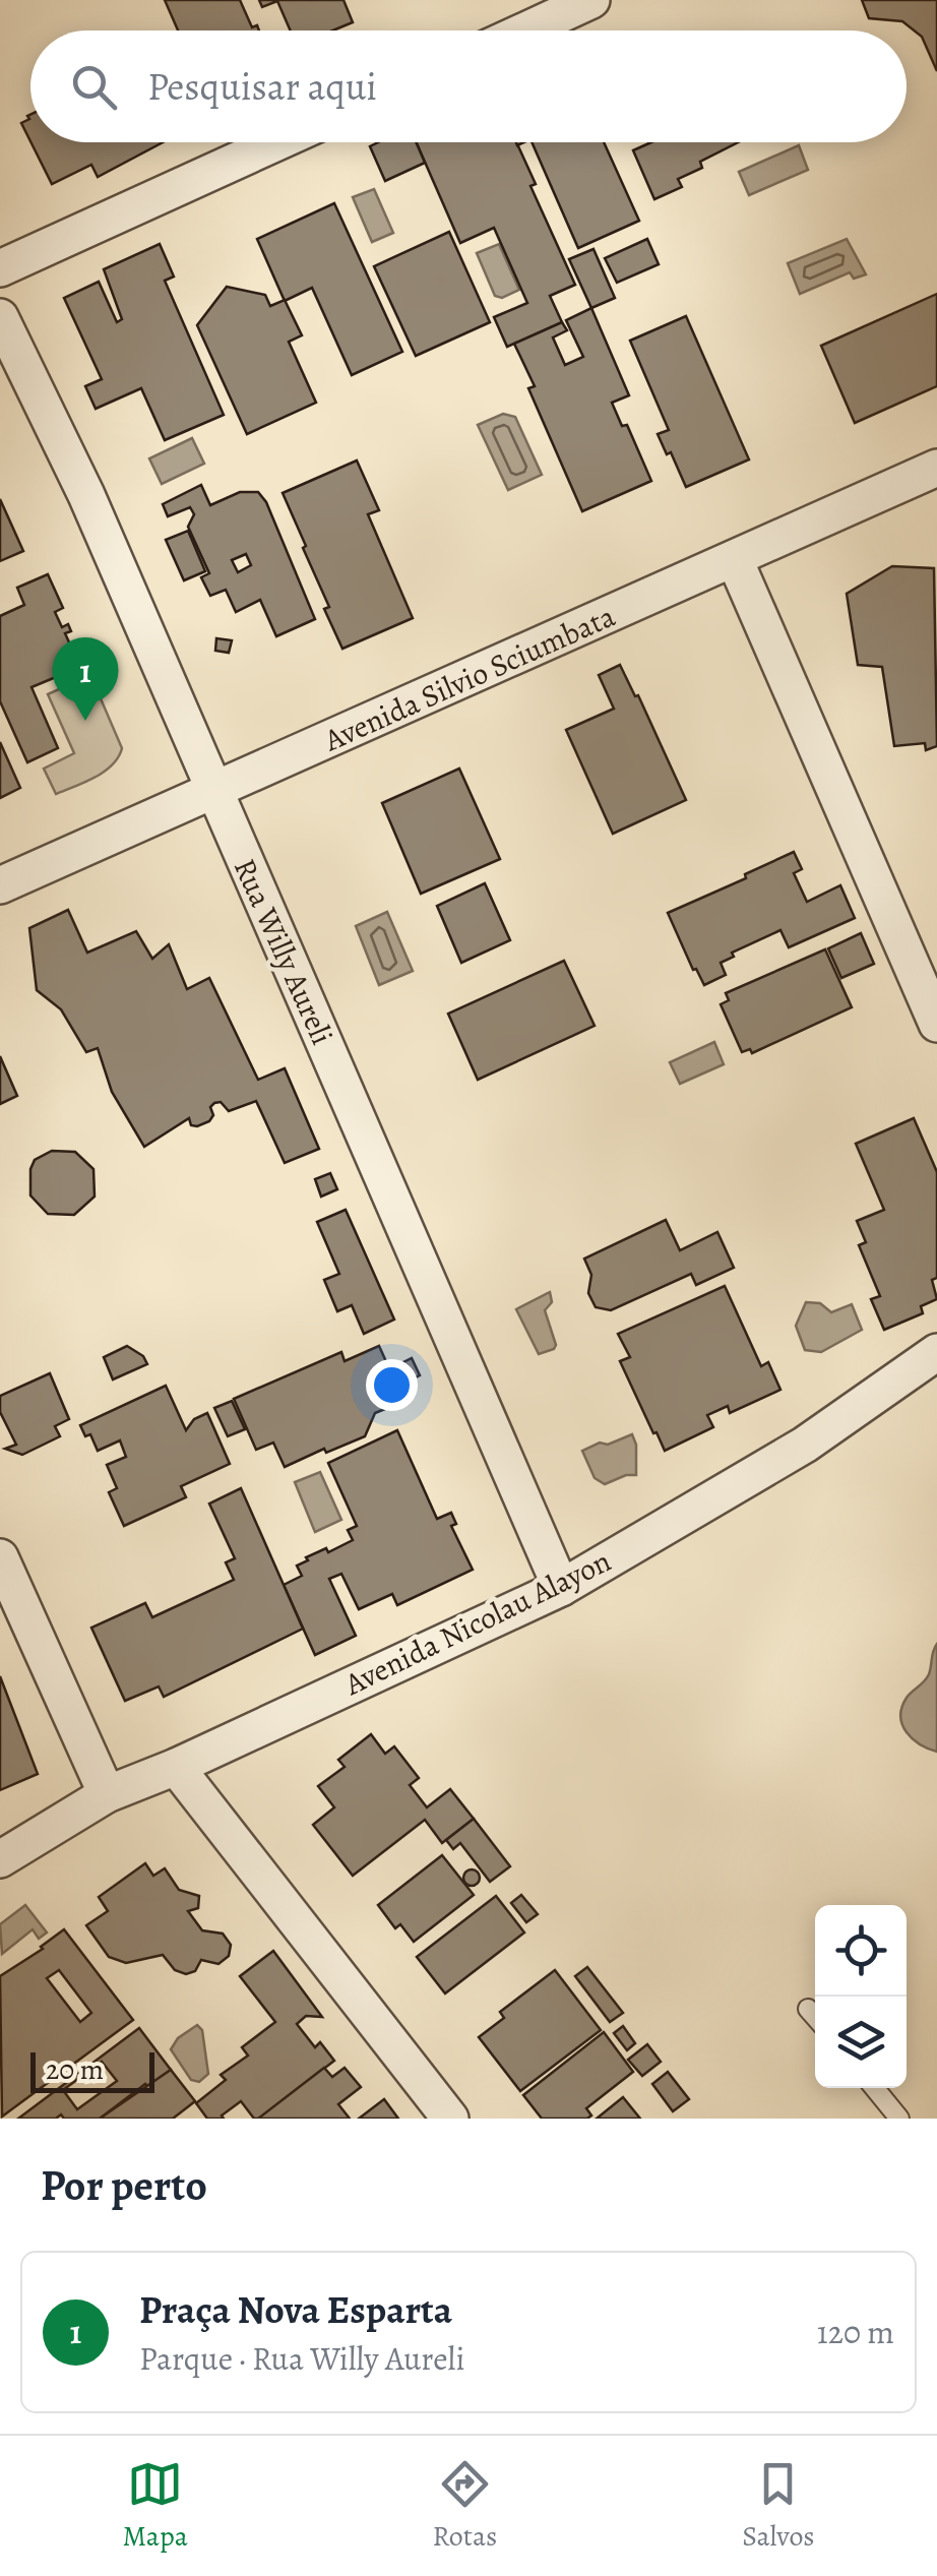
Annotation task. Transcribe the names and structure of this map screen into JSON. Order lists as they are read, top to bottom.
{
  "streets": {
    "street": ["Avenida Silvio Sciumbata", "Rua Willy Aureli", "Avenida Nicolau Alayon"]
  },
  "crossings": [
    ["Avenida Silvio Sciumbata", "Rua Willy Aureli"],
    ["Rua Willy Aureli", "Avenida Nicolau Alayon"]
  ],
  "scale_bar": "20 m",
  "page": {
    "search": "Pesquisar aqui",
    "pins": "1",
    "scale": "20 m",
    "heading": "Por perto",
    "list": [
      {
        "mark": "1",
        "name": "Praça Nova Esparta",
        "note": "Parque · Rua Willy Aureli",
        "value": "120 m"
      }
    ],
    "nav": ["Mapa", "Rotas", "Salvos"]
  }
}
